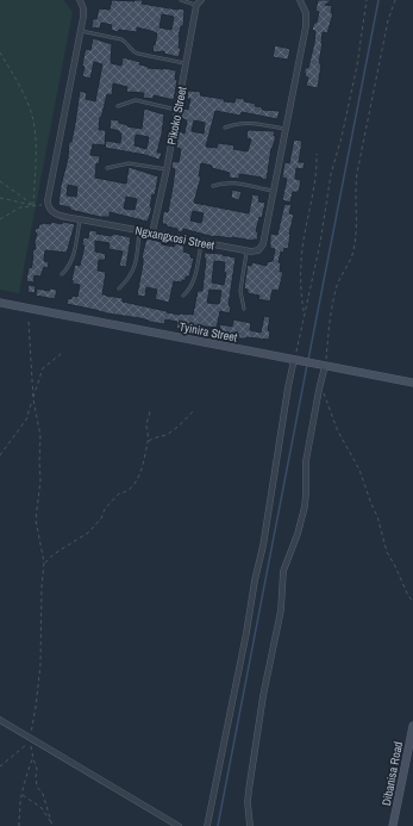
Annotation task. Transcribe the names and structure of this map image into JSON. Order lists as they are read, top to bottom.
{
  "streets": {
    "street": [
      "Pikoko Street",
      "Ngxangxosi Street",
      "Tyinira Street",
      "Dibanisa Road"
    ]
  },
  "crossings": [
    ["Pikoko Street", "Ngxangxosi Street"]
  ]
}
